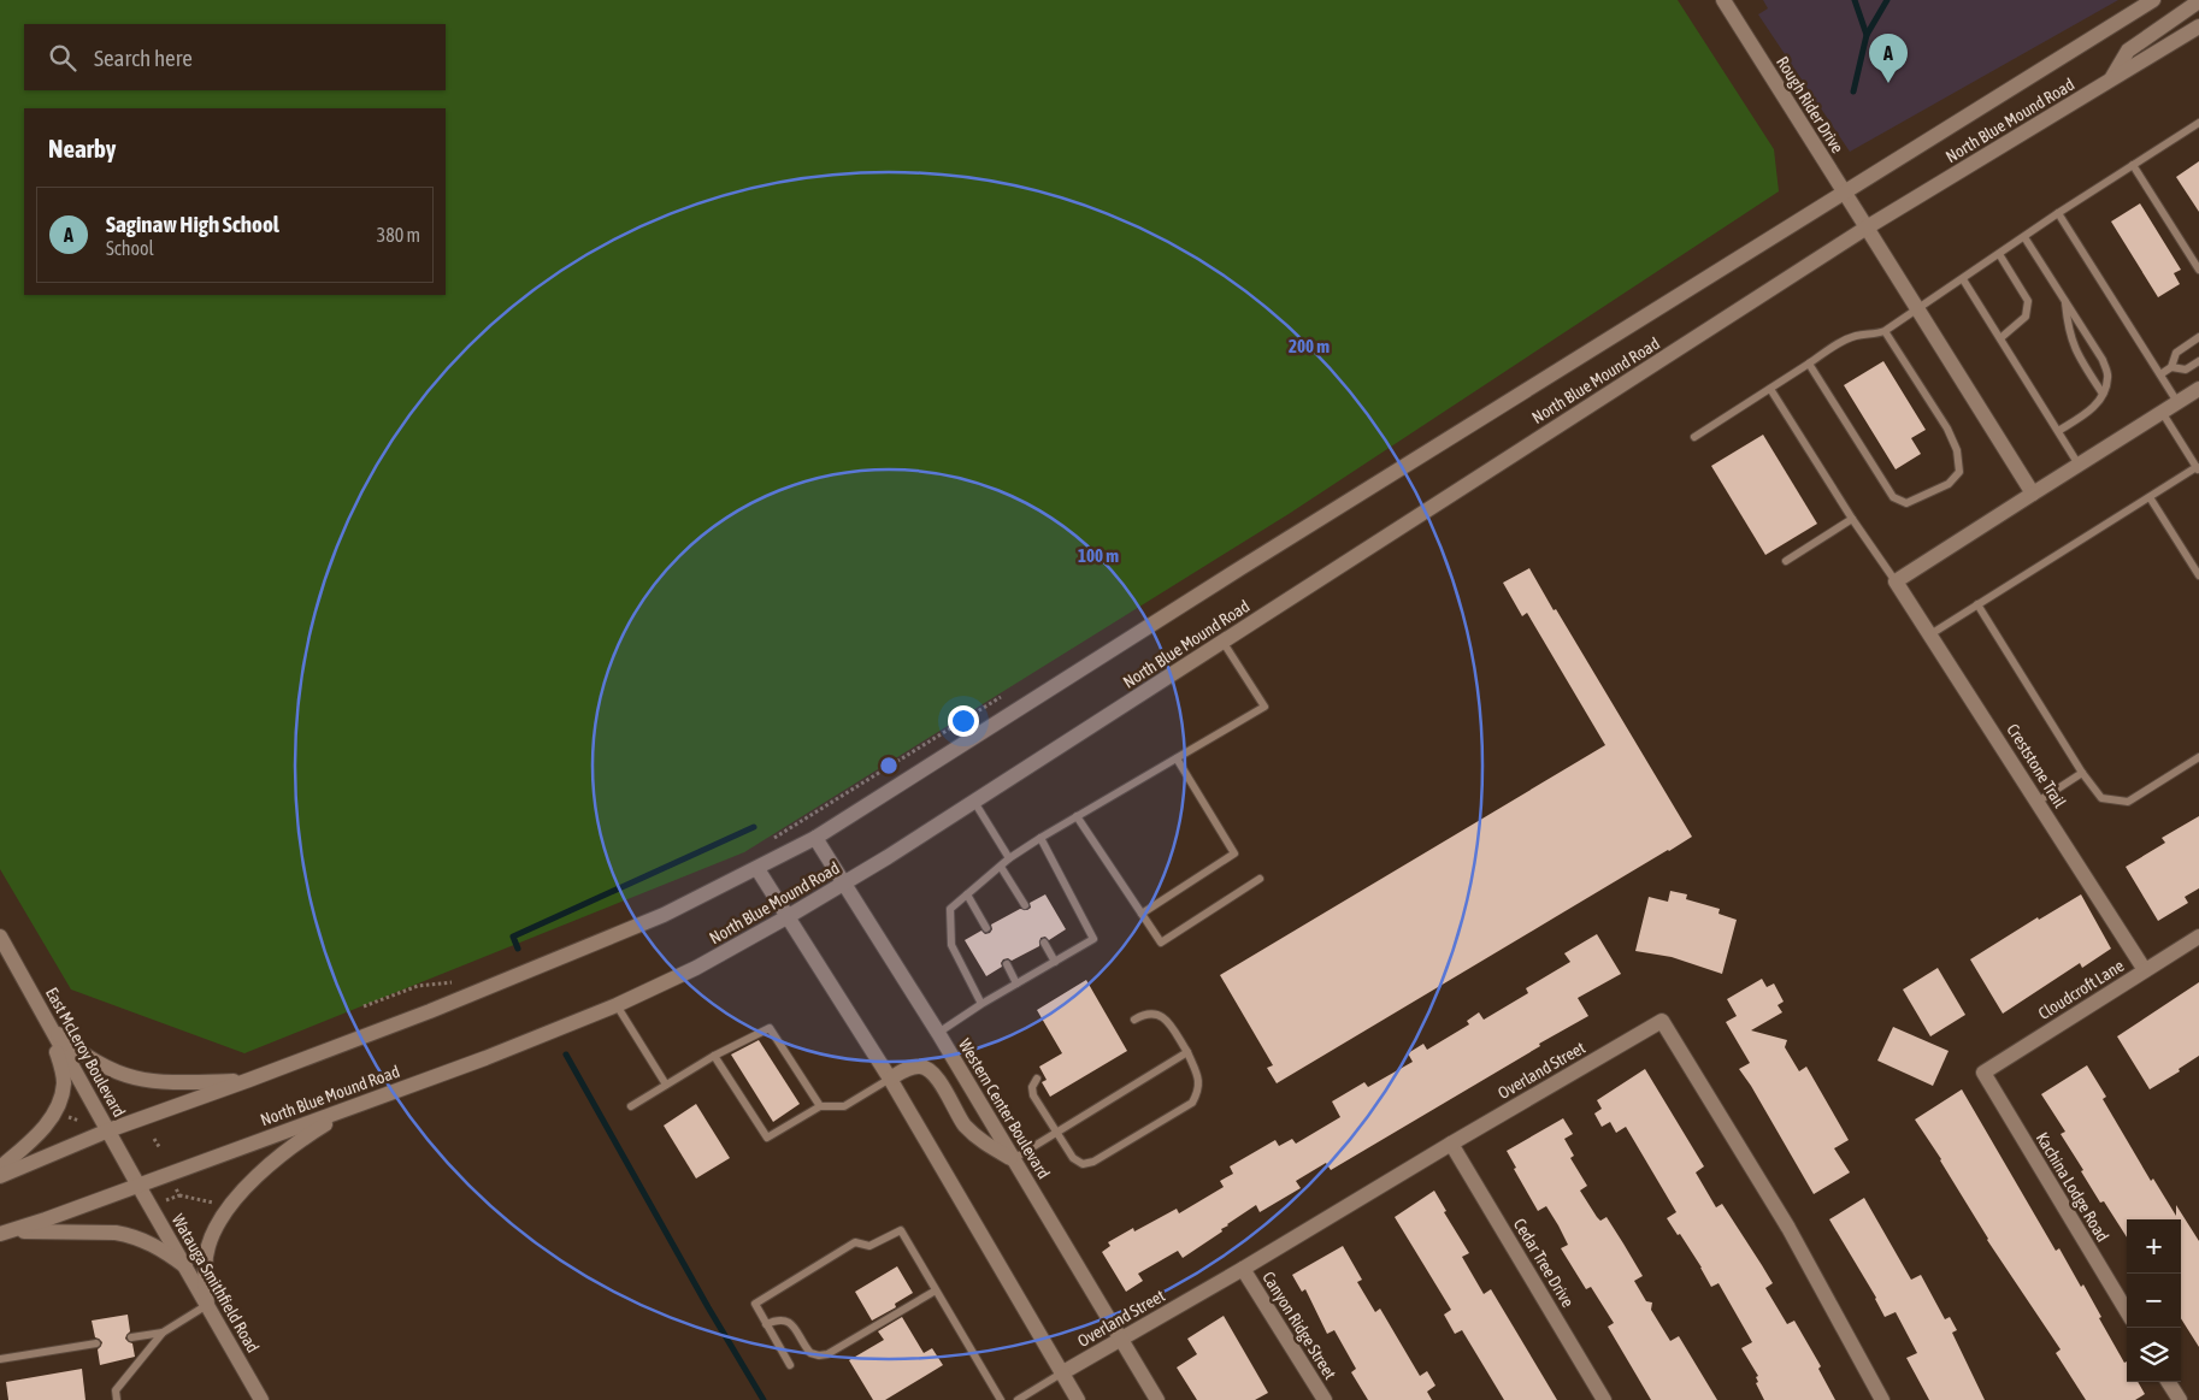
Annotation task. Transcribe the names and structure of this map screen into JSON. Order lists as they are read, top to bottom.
{
  "streets": {
    "main road": [
      "Rough Rider Drive",
      "North Blue Mound Road",
      "Creststone Trail",
      "Cloudcroft Lane",
      "East McLeroy Boulevard",
      "Overland Street",
      "Western Center Boulevard",
      "Kachina Lodge Road",
      "Cedar Tree Drive",
      "Watauga Smithfield Road",
      "Canyon Ridge Street"
    ]
  },
  "crossings": [
    ["Rough Rider Drive", "North Blue Mound Road"],
    ["North Blue Mound Road", "East McLeroy Boulevard"],
    ["North Blue Mound Road", "Western Center Boulevard"],
    ["North Blue Mound Road", "Watauga Smithfield Road"],
    ["Creststone Trail", "Cloudcroft Lane"],
    ["Cloudcroft Lane", "Kachina Lodge Road"],
    ["East McLeroy Boulevard", "Watauga Smithfield Road"],
    ["Overland Street", "Western Center Boulevard"],
    ["Overland Street", "Cedar Tree Drive"],
    ["Overland Street", "Canyon Ridge Street"]
  ],
  "page": {
    "search": "Search here",
    "pins": "A",
    "heading": "Nearby",
    "list": [
      {
        "mark": "A",
        "name": "Saginaw High School",
        "note": "School",
        "value": "380 m"
      }
    ],
    "map_buttons": ["+", "−"]
  },
  "rings": ["200 m", "100 m"]
}
